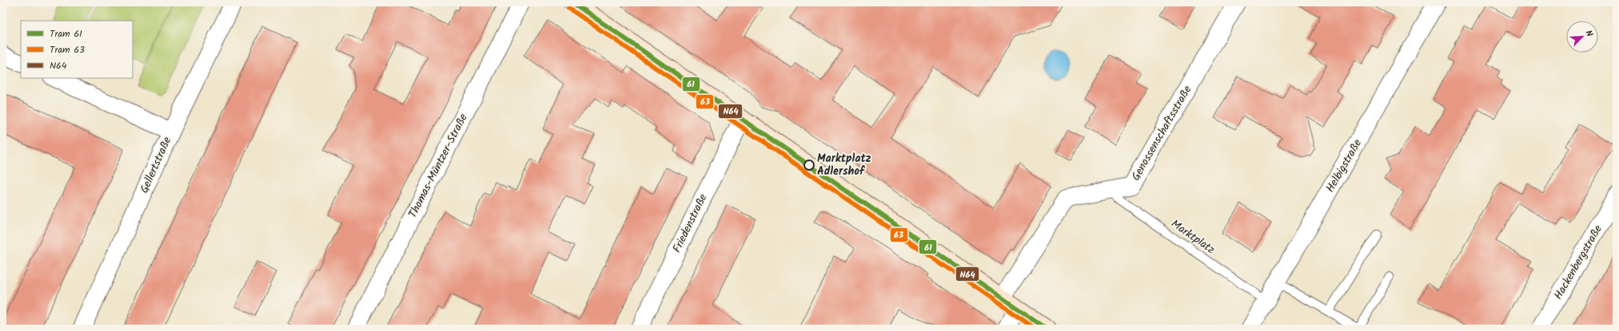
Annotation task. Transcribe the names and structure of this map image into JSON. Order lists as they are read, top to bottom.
{
  "streets": {
    "street": [
      "Genossenschaftsstraße",
      "Gellertstraße",
      "Thomas-Müntzer-Straße",
      "Helbigstraße",
      "Friedenstraße",
      "Hackenbergstraße"
    ],
    "lane": ["Marktplatz"]
  },
  "crossings": [
    ["Genossenschaftsstraße", "Marktplatz"],
    ["Helbigstraße", "Marktplatz"]
  ],
  "places": ["Marktplatz Adlershof"],
  "lines": ["tram line 61", "transit line N64", "tram line 63"],
  "legend": ["Tram 61", "Tram 63", "N64"],
  "north": "top right"
}
